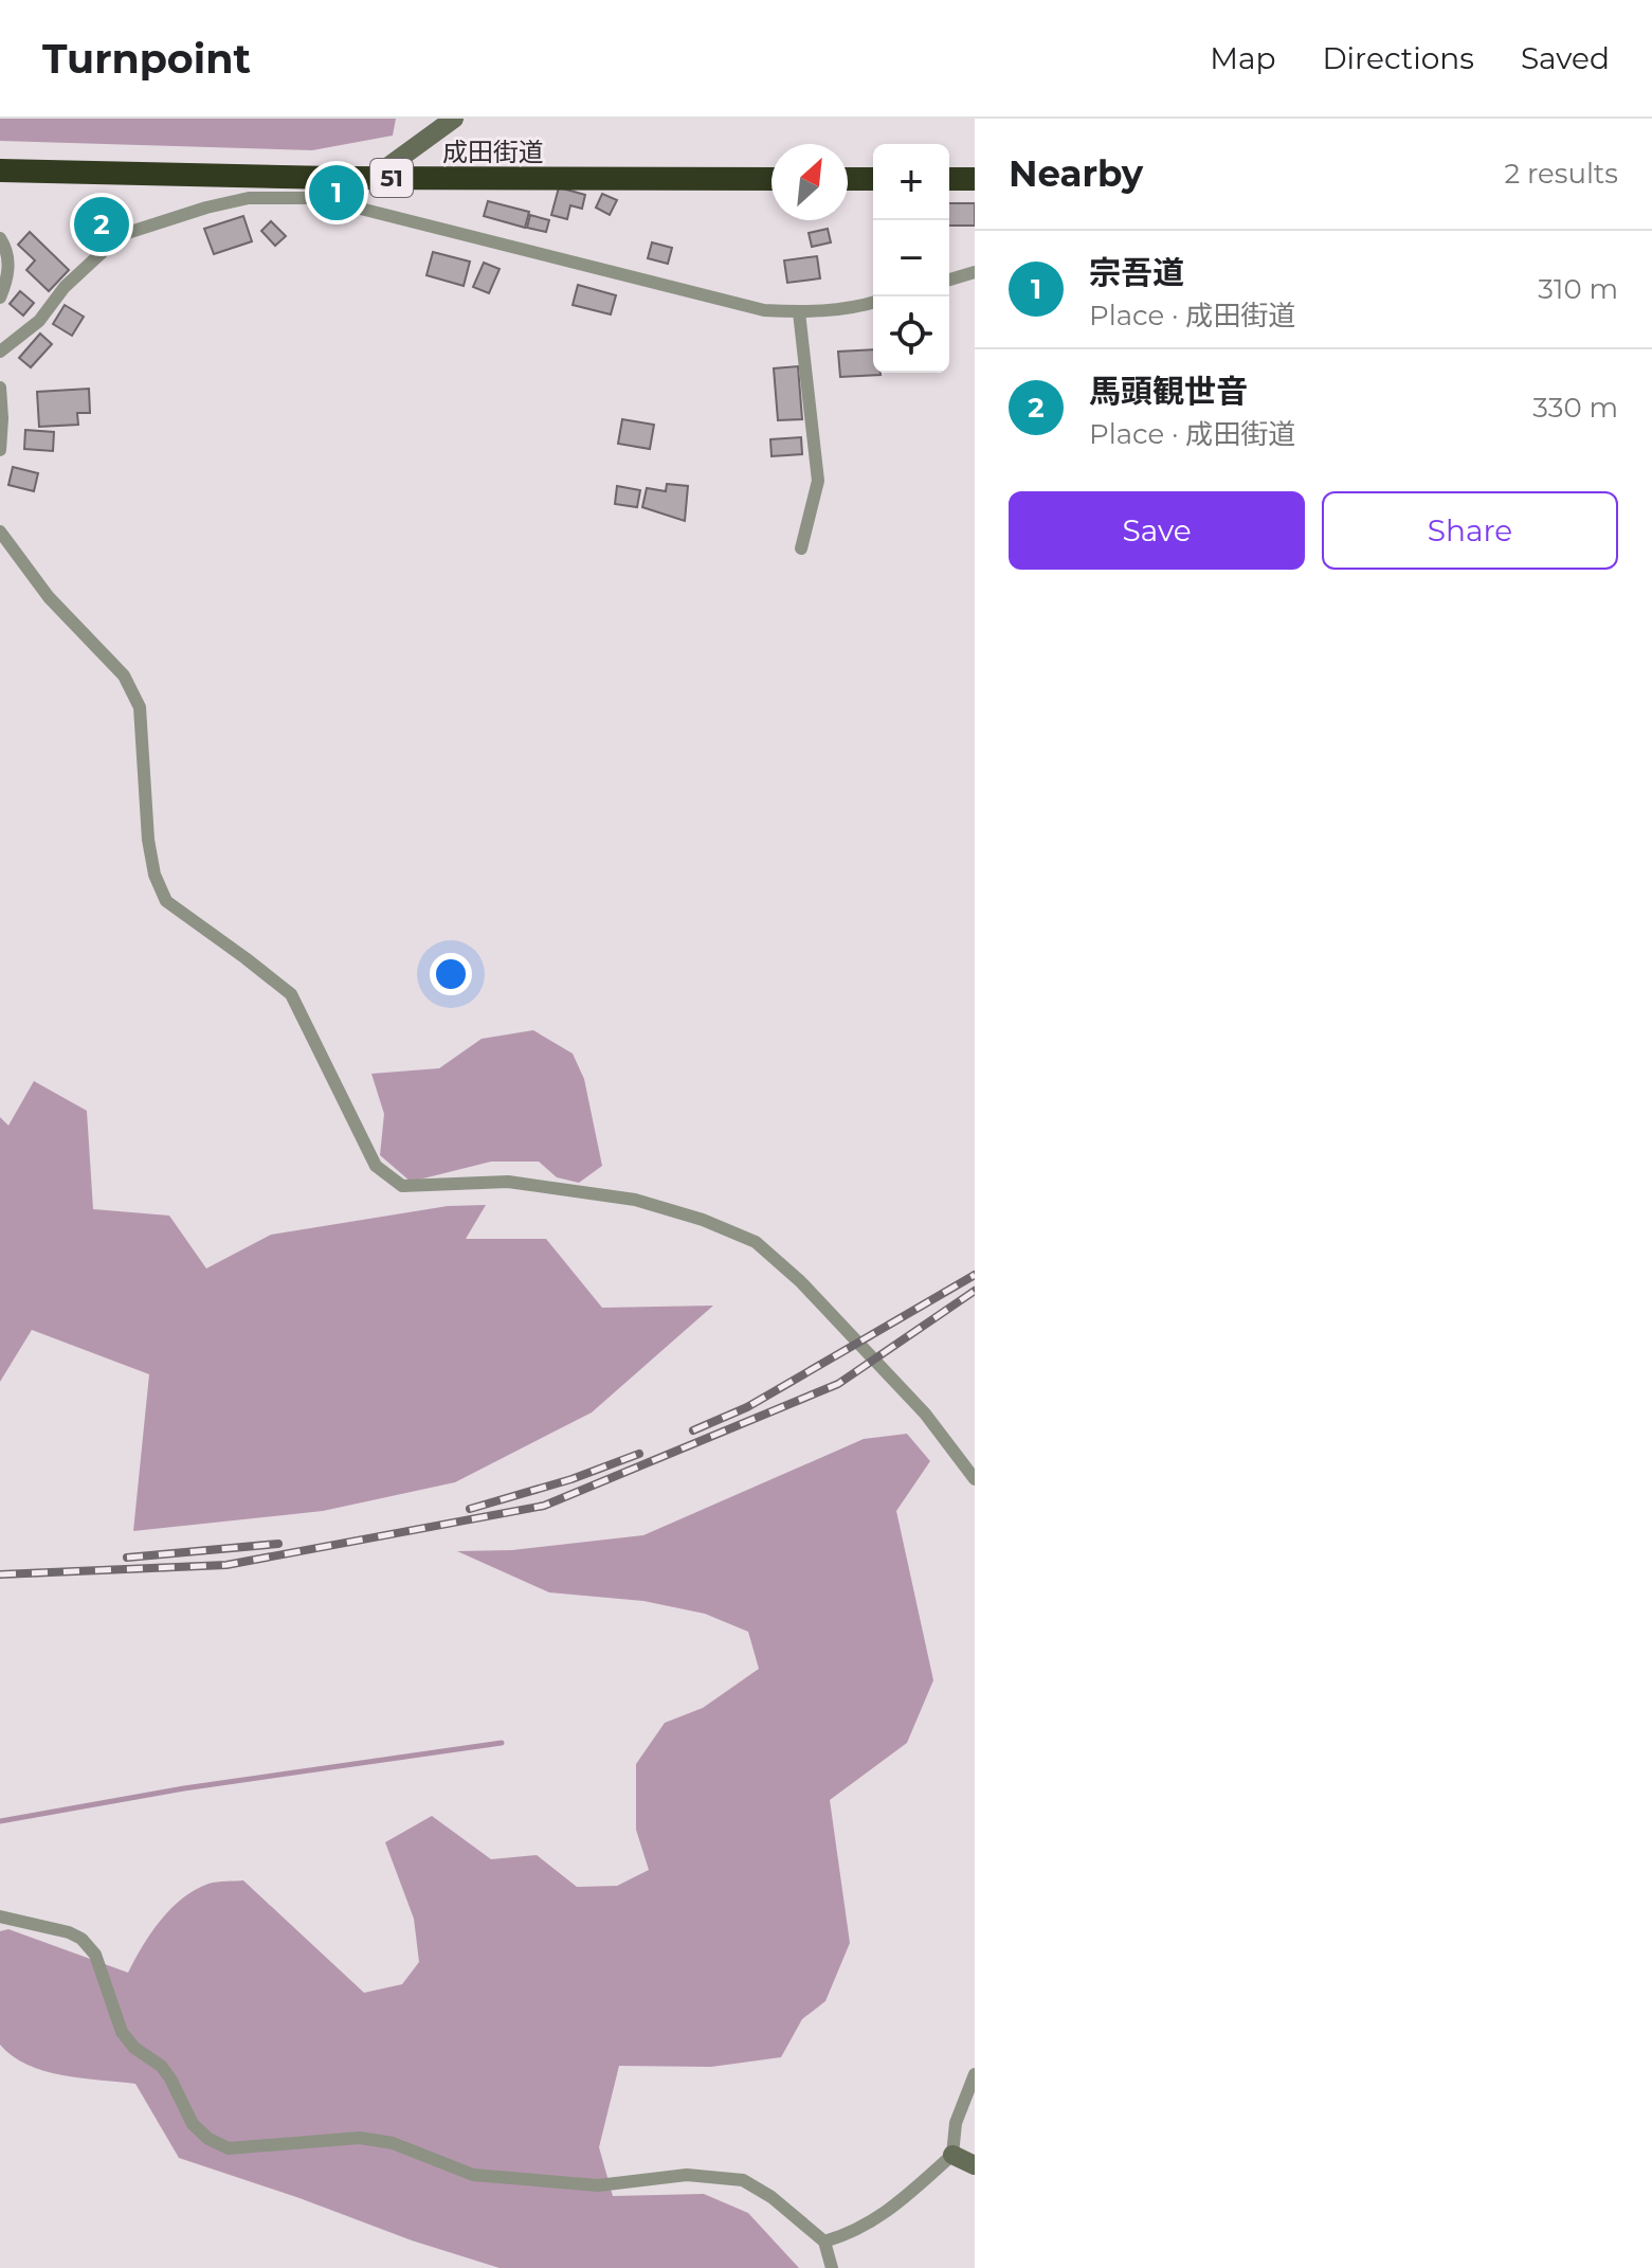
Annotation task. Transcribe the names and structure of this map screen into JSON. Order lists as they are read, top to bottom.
{
  "streets": {
    "highway": ["成田街道", "51"]
  },
  "north": "top right",
  "page": {
    "header": "Turnpoint",
    "nav": ["Map", "Directions", "Saved"],
    "heading": ["Nearby", "2 results"],
    "map_buttons": ["+", "−"],
    "pins": ["1", "2"],
    "list": [
      {
        "mark": "1",
        "name": "宗吾道",
        "note": "Place · 成田街道",
        "value": "310 m"
      },
      {
        "mark": "2",
        "name": "馬頭観世音",
        "note": "Place · 成田街道",
        "value": "330 m"
      }
    ],
    "buttons": ["Save", "Share"]
  }
}
